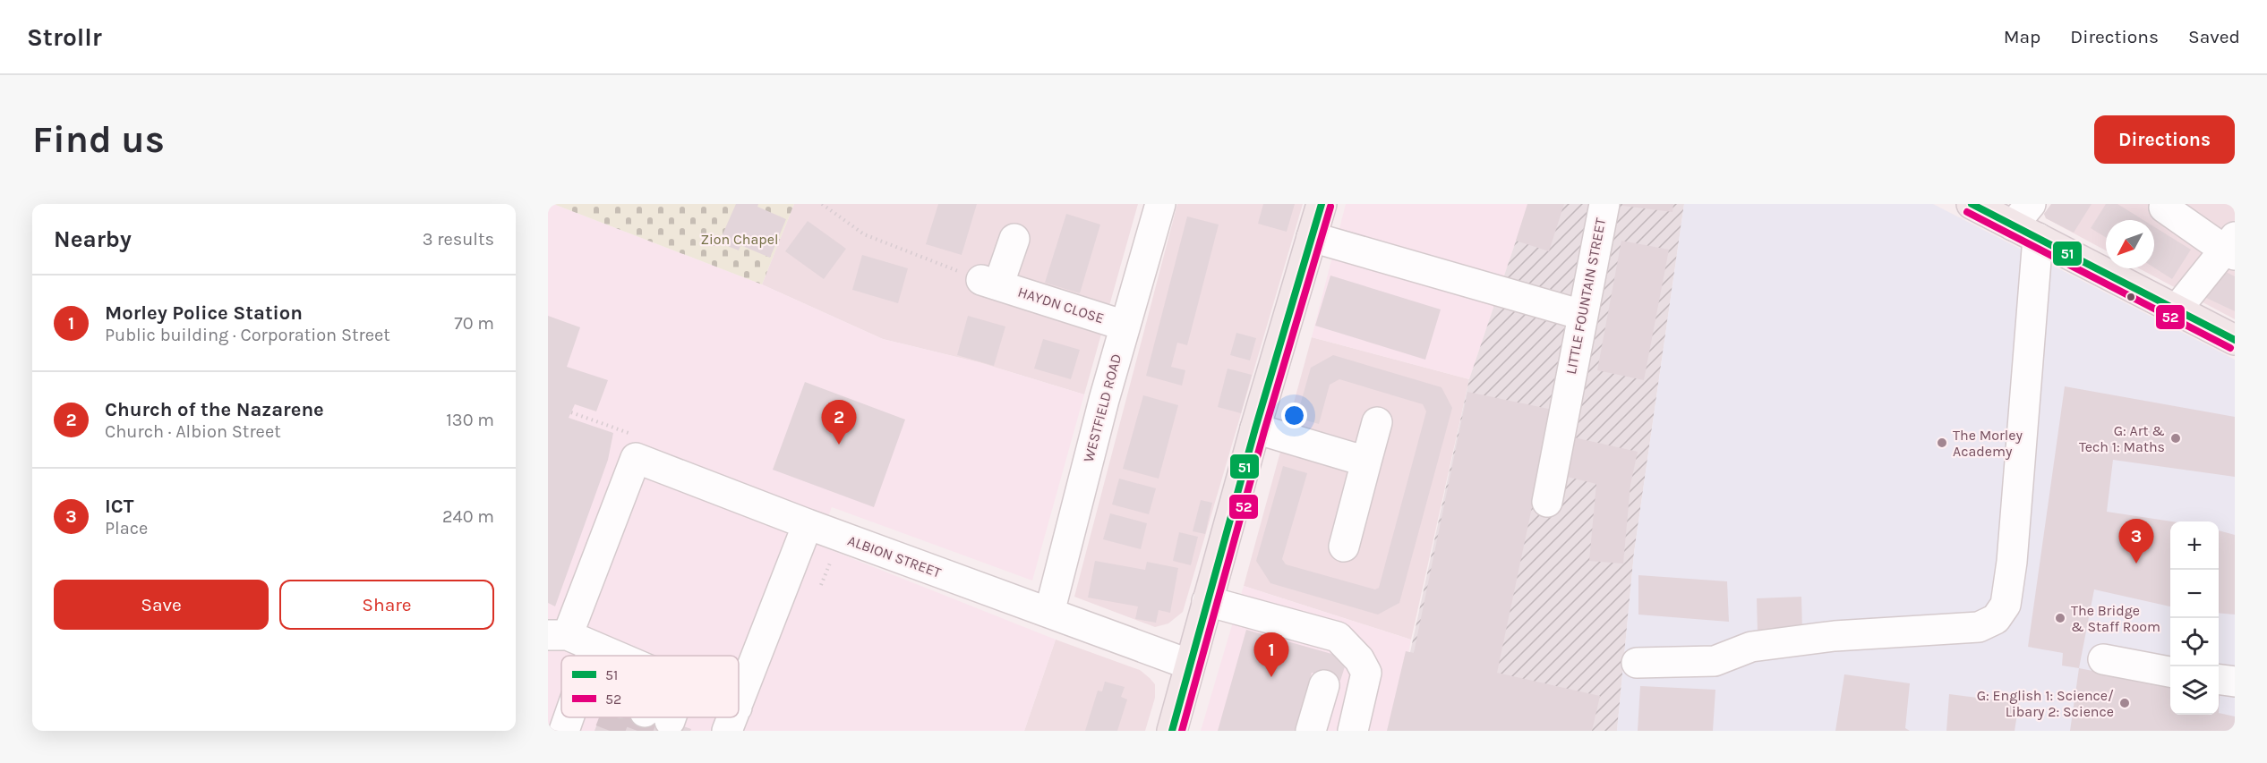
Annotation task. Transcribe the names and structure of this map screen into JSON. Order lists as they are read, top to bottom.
{
  "streets": {
    "street": [
      "LITTLE FOUNTAIN STREET",
      "HAYDN CLOSE",
      "WESTFIELD ROAD",
      "ALBION STREET"
    ]
  },
  "crossings": [
    ["HAYDN CLOSE", "WESTFIELD ROAD"],
    ["WESTFIELD ROAD", "ALBION STREET"]
  ],
  "parks": ["Zion Chapel"],
  "places": [
    "G: Art & Tech 1: Maths",
    "The Morley Academy",
    "The Bridge & Staff Room",
    "G: English 1: Science/ Libary 2: Science"
  ],
  "lines": ["transit line 51", "transit line 52"],
  "legend": ["51", "52"],
  "north": "bottom left",
  "page": {
    "header": "Strollr",
    "nav": ["Map", "Directions", "Saved"],
    "buttons": [
      "Directions",
      ["Save", "Share"]
    ],
    "title": "Find us",
    "heading": ["Nearby", "3 results"],
    "list": [
      {
        "mark": "1",
        "name": "Morley Police Station",
        "note": "Public building · Corporation Street",
        "value": "70 m"
      },
      {
        "mark": "2",
        "name": "Church of the Nazarene",
        "note": "Church · Albion Street",
        "value": "130 m"
      },
      {
        "mark": "3",
        "name": "ICT",
        "note": "Place",
        "value": "240 m"
      }
    ],
    "pins": ["2", "3", "1"],
    "map_buttons": ["+", "−"]
  }
}
